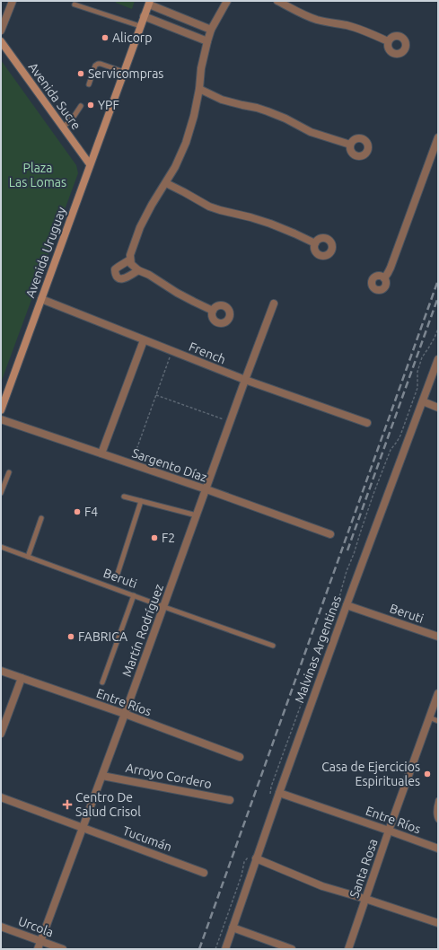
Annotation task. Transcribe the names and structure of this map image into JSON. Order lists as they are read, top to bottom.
{
  "streets": {
    "main road": ["Avenida Sucre", "Avenida Uruguay"],
    "street": [
      "French",
      "Sargento Díaz",
      "Beruti",
      "Martín Rodríguez",
      "Malvinas Argentinas",
      "Entre Ríos",
      "Arroyo Cordero",
      "Tucumán",
      "Santa Rosa",
      "Urcola"
    ]
  },
  "crossings": [
    ["Avenida Sucre", "Avenida Uruguay"],
    ["Avenida Uruguay", "French"],
    ["French", "Martín Rodríguez"],
    ["Sargento Díaz", "Martín Rodríguez"],
    ["Beruti", "Martín Rodríguez"],
    ["Beruti", "Malvinas Argentinas"],
    ["Martín Rodríguez", "Entre Ríos"],
    ["Martín Rodríguez", "Arroyo Cordero"],
    ["Martín Rodríguez", "Tucumán"],
    ["Martín Rodríguez", "Urcola"],
    ["Malvinas Argentinas", "Entre Ríos"],
    ["Entre Ríos", "Santa Rosa"]
  ],
  "parks": ["Plaza Las Lomas"],
  "places": {
    "other": [
      "Alicorp",
      "Servicompras",
      "YPF",
      "F4",
      "F2",
      "FABRICA",
      "Casa de Ejercicios Espirituales"
    ],
    "health": ["Centro De Salud Crisol"]
  }
}
